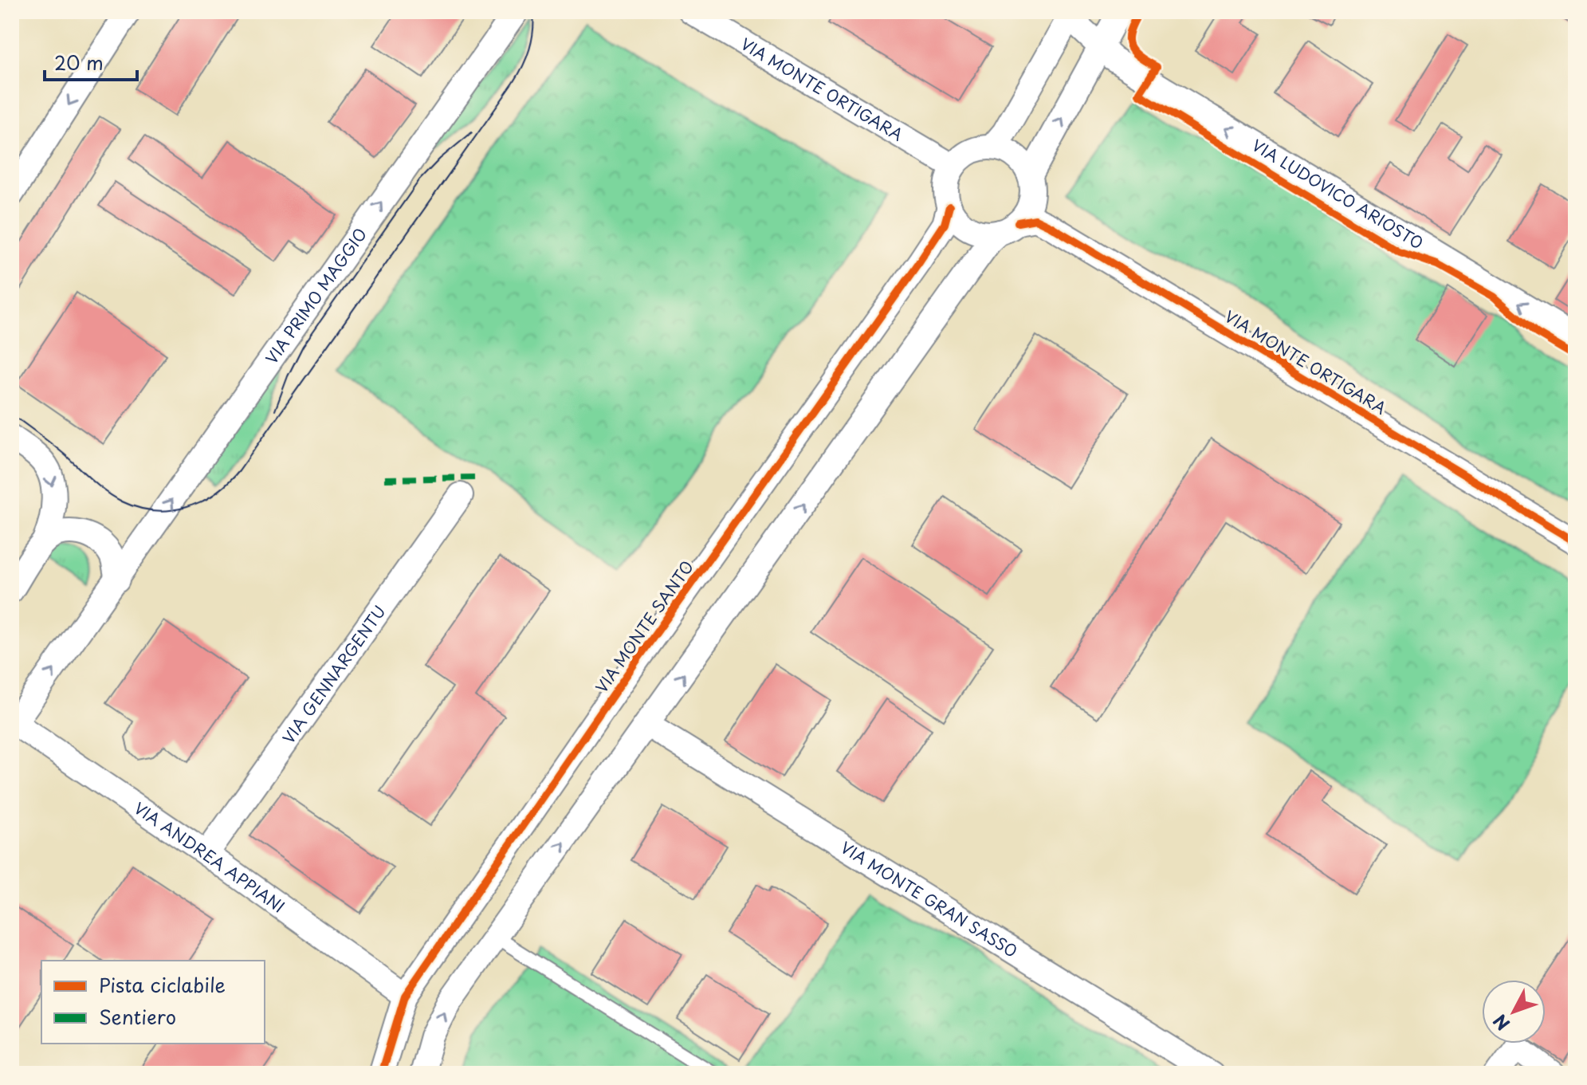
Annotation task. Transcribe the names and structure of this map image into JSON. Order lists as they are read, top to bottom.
{
  "streets": {
    "street": [
      "VIA MONTE ORTIGARA",
      "VIA LUDOVICO ARIOSTO",
      "VIA PRIMO MAGGIO",
      "VIA MONTE SANTO",
      "VIA GENNARGENTU",
      "VIA ANDREA APPIANI",
      "VIA MONTE GRAN SASSO"
    ]
  },
  "crossings": [
    ["VIA MONTE ORTIGARA", "VIA MONTE SANTO"],
    ["VIA PRIMO MAGGIO", "VIA ANDREA APPIANI"],
    ["VIA MONTE SANTO", "VIA ANDREA APPIANI"],
    ["VIA GENNARGENTU", "VIA ANDREA APPIANI"]
  ],
  "one_way": ["VIA LUDOVICO ARIOSTO", "VIA PRIMO MAGGIO"],
  "legend": ["Pista ciclabile", "Sentiero"],
  "scale_bar": "20 m",
  "north": "bottom left"
}
